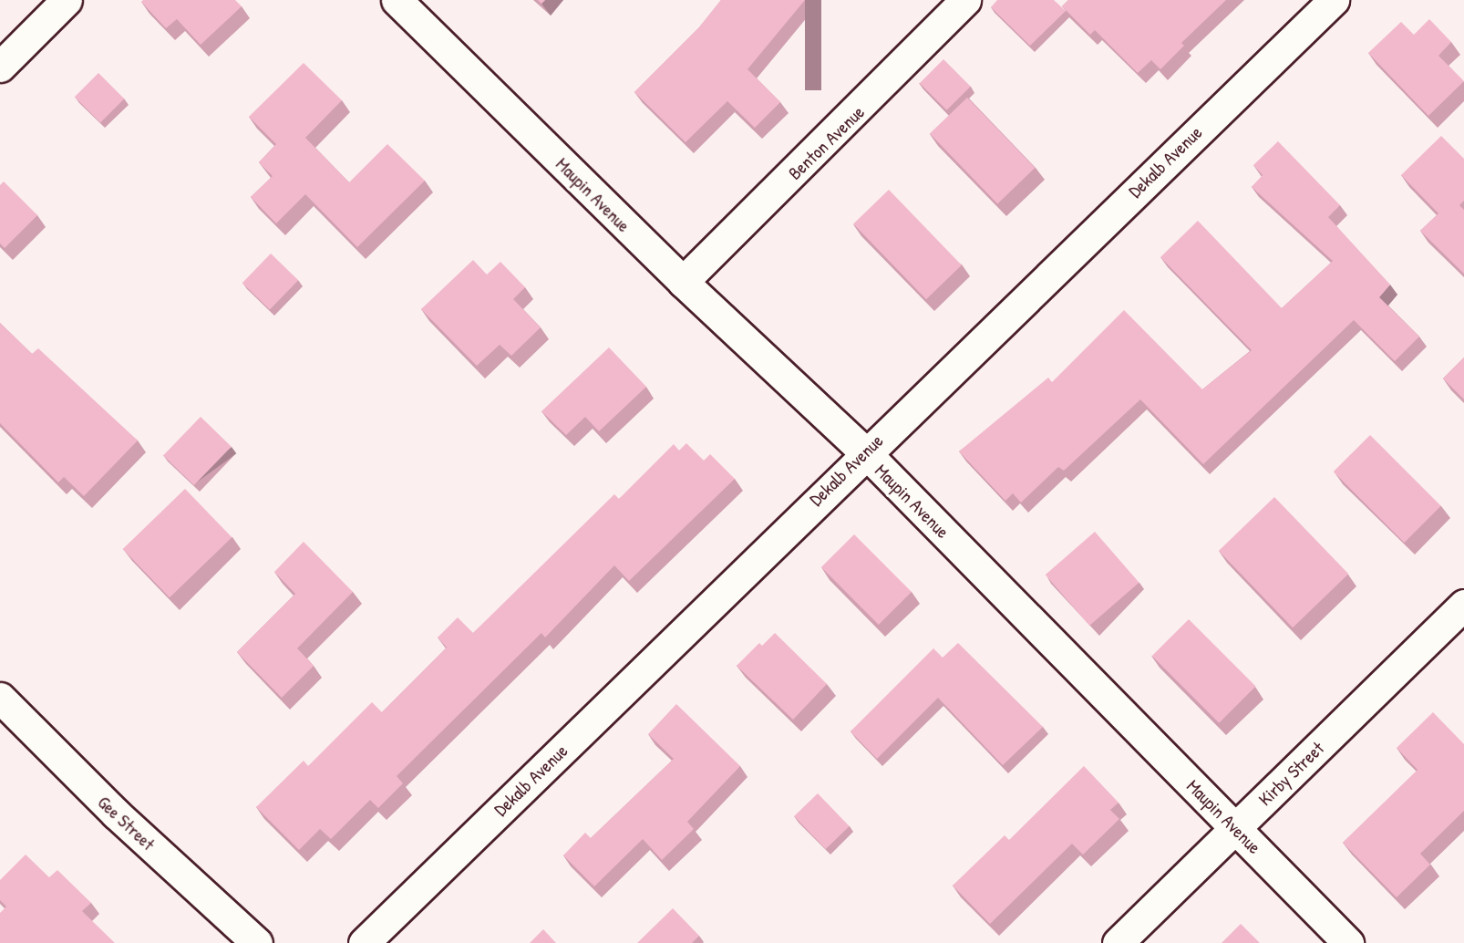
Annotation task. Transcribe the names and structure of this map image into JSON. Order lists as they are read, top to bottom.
{
  "streets": {
    "street": [
      "Benton Avenue",
      "Dekalb Avenue",
      "Maupin Avenue",
      "Kirby Street",
      "Gee Street"
    ]
  },
  "crossings": [
    ["Benton Avenue", "Maupin Avenue"],
    ["Dekalb Avenue", "Maupin Avenue"],
    ["Maupin Avenue", "Kirby Street"]
  ]
}
